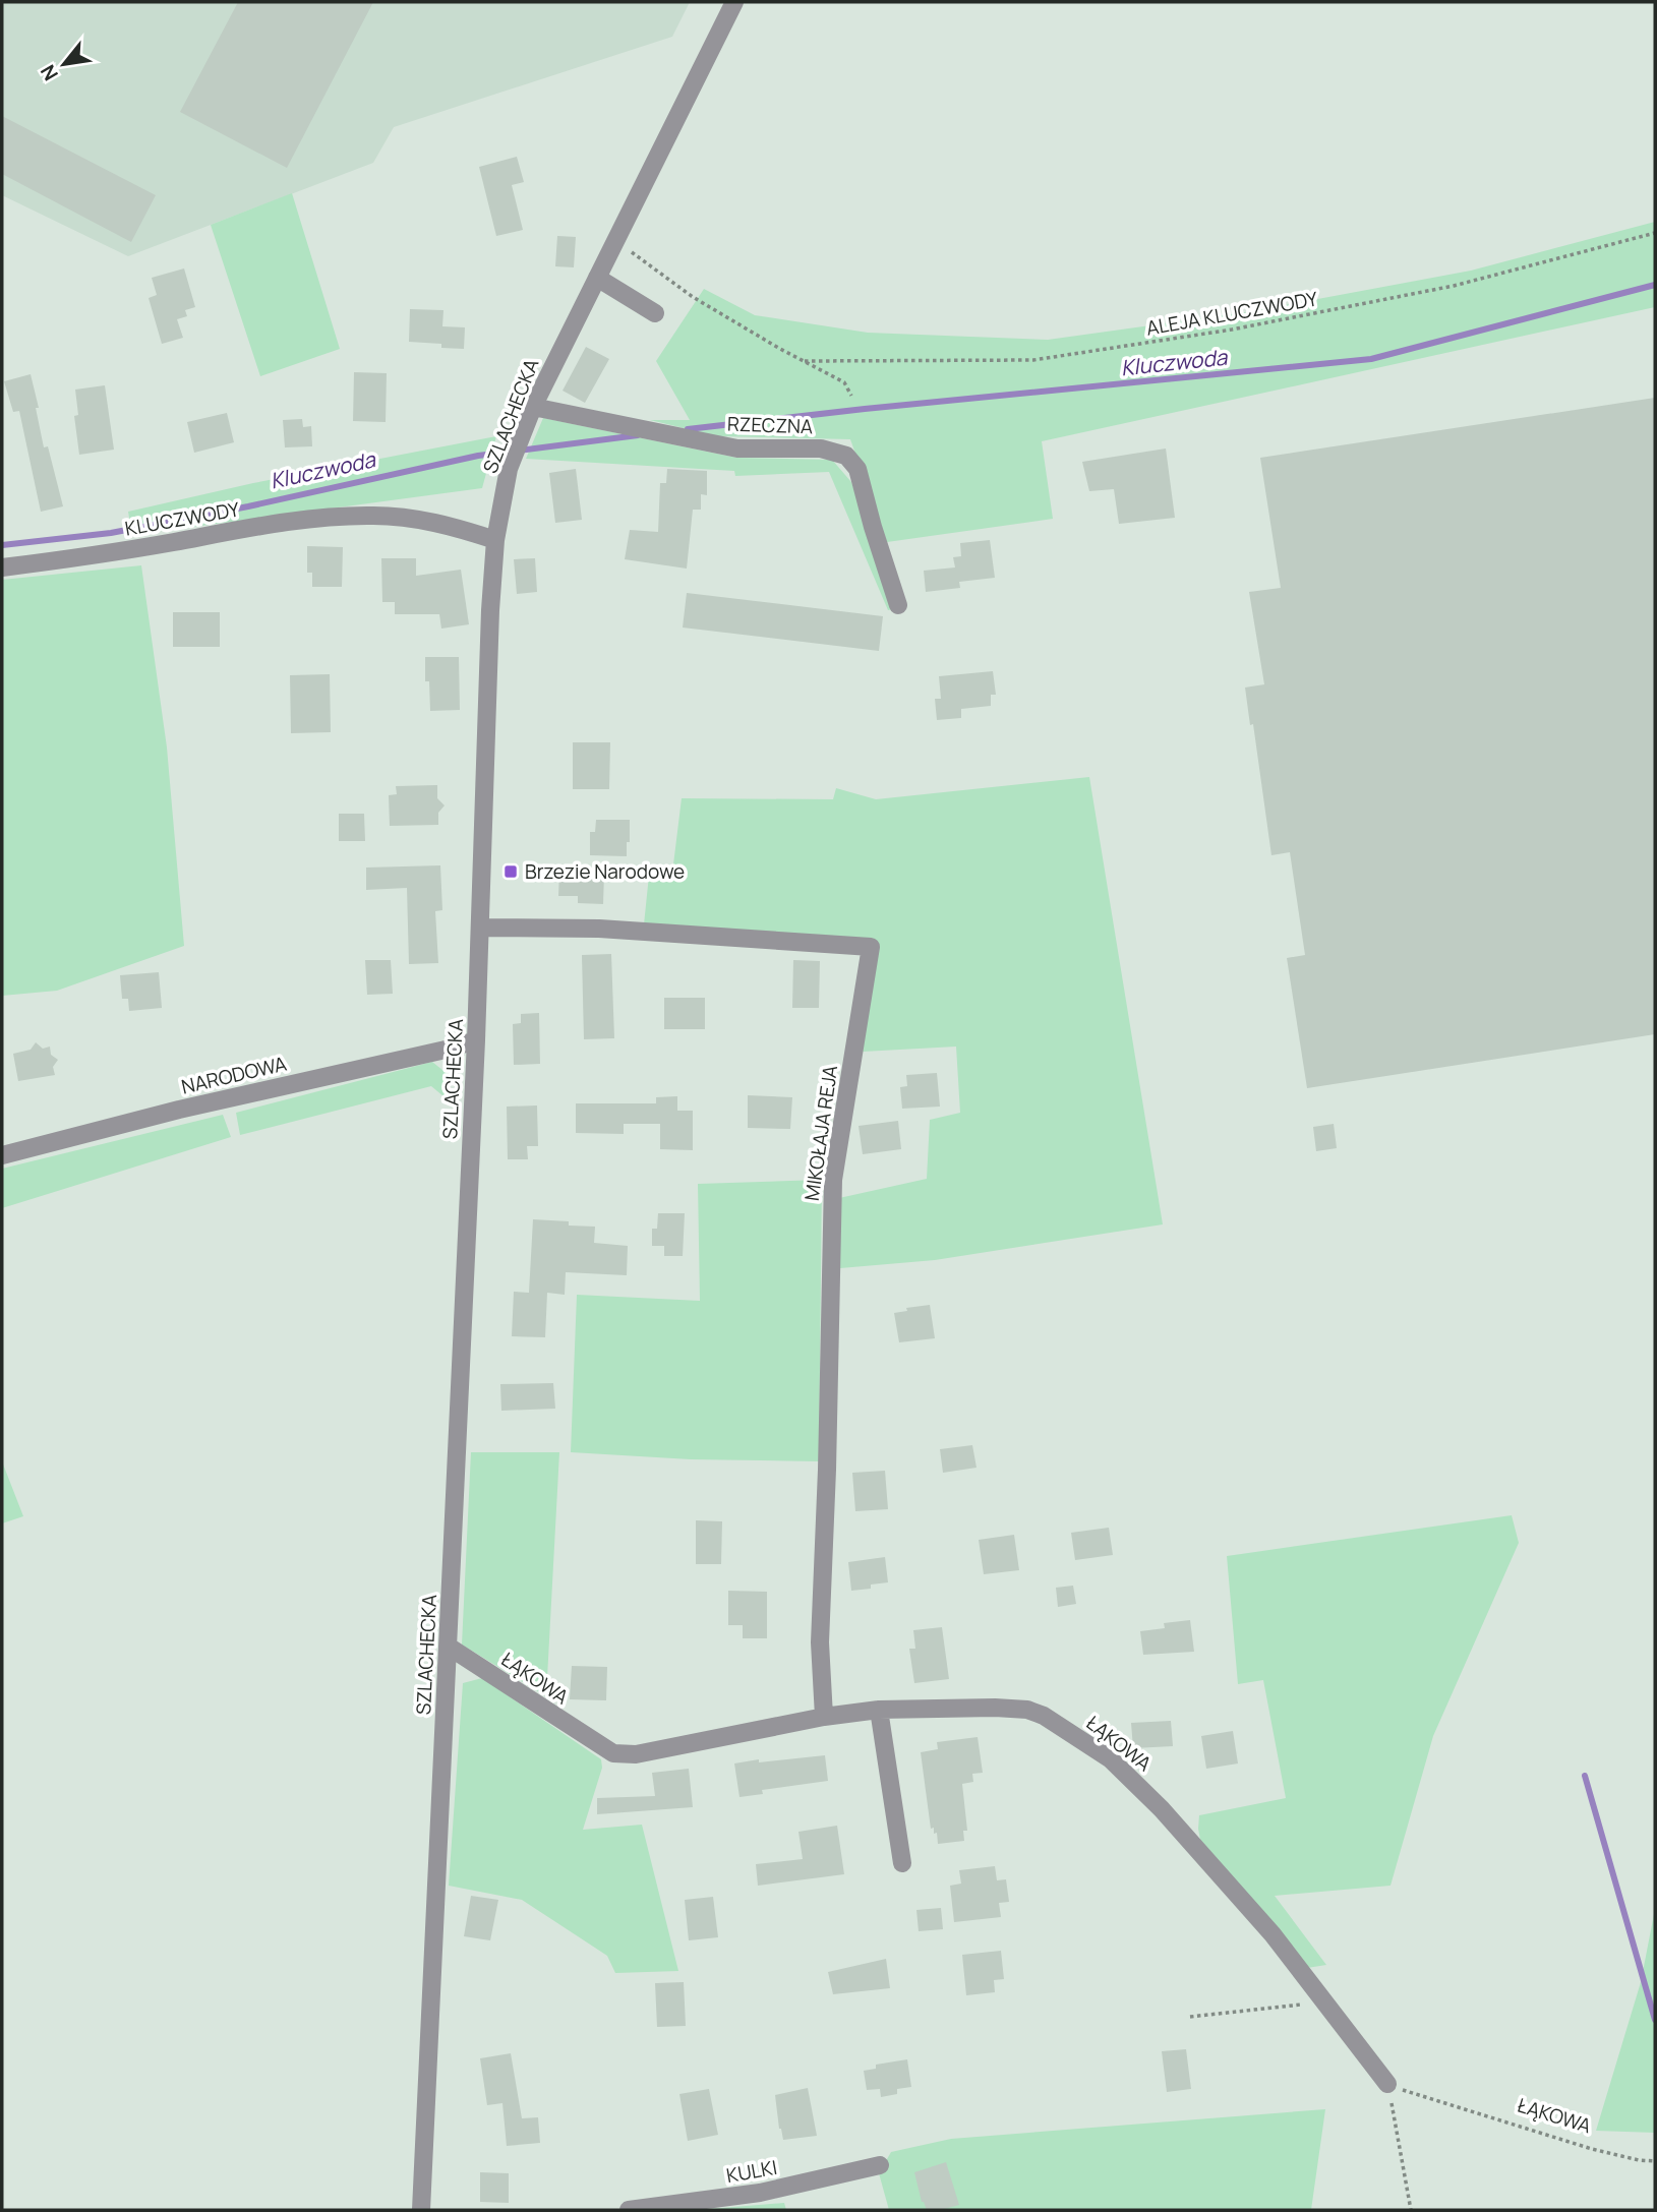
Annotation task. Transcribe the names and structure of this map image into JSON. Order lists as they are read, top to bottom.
{
  "streets": {
    "street": [
      "SZLACHECKA",
      "RZECZNA",
      "KLUCZWODY",
      "NARODOWA",
      "MIKOŁAJA REJA",
      "ŁĄKOWA",
      "KULKI"
    ],
    "path": ["ALEJA KLUCZWODY"]
  },
  "crossings": [
    ["SZLACHECKA", "RZECZNA"],
    ["SZLACHECKA", "KLUCZWODY"],
    ["SZLACHECKA", "NARODOWA"],
    ["SZLACHECKA", "MIKOŁAJA REJA"],
    ["SZLACHECKA", "ŁĄKOWA"],
    ["MIKOŁAJA REJA", "ŁĄKOWA"]
  ],
  "water": ["Kluczwoda"],
  "places": {
    "transit": ["Brzezie Narodowe"]
  },
  "north": "bottom left"
}
